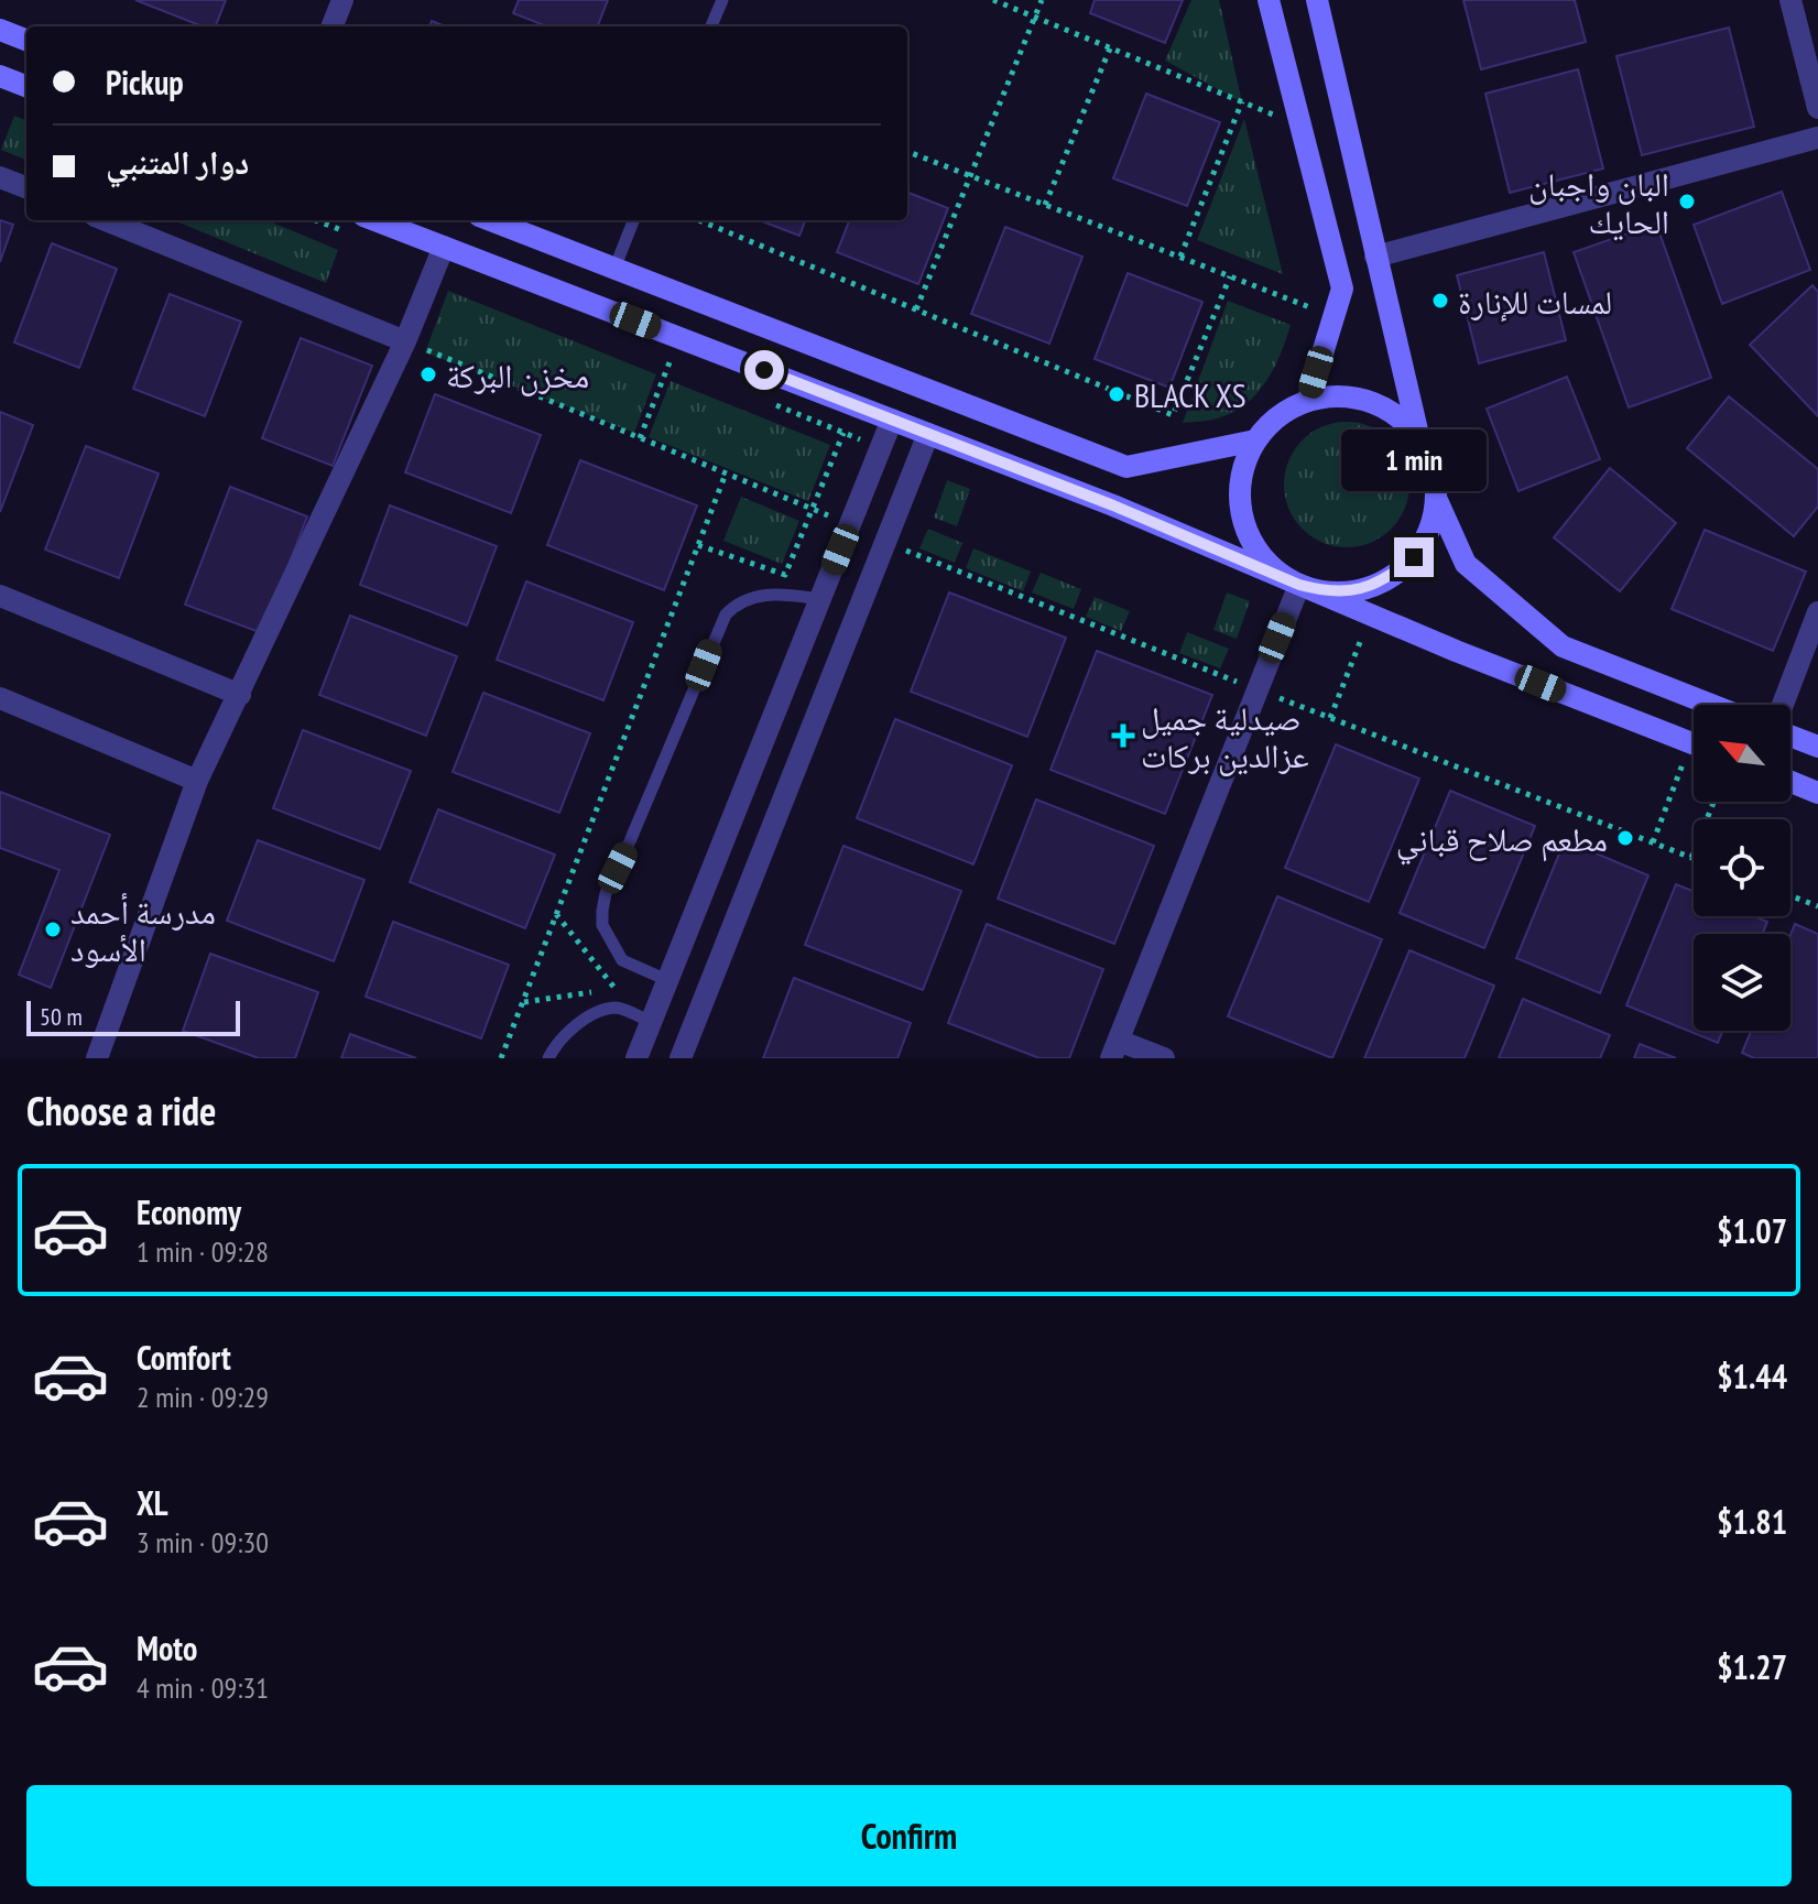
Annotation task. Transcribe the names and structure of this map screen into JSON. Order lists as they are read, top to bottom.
{
  "places": {
    "other": [
      "البان واجبان الحايك",
      "لمسات للإنارة",
      "مخزن البركة",
      "BLACK XS",
      "مطعم صلاح قباني",
      "مدرسة أحمد الأسود"
    ],
    "health": ["صيدلية جميل عزالدين بركات"]
  },
  "scale_bar": "50 m",
  "north": "top left",
  "page": {
    "banner": ["Pickup", "دوار المتنبي"],
    "bubble": "1 min",
    "scale": "50 m",
    "heading": "Choose a ride",
    "list": [
      {
        "name": "Economy",
        "note": "1 min · 09:28",
        "value": "$1.07"
      },
      {
        "name": "Comfort",
        "note": "2 min · 09:29",
        "value": "$1.44"
      },
      {
        "name": "XL",
        "note": "3 min · 09:30",
        "value": "$1.81"
      },
      {
        "name": "Moto",
        "note": "4 min · 09:31",
        "value": "$1.27"
      }
    ],
    "buttons": "Confirm"
  }
}
